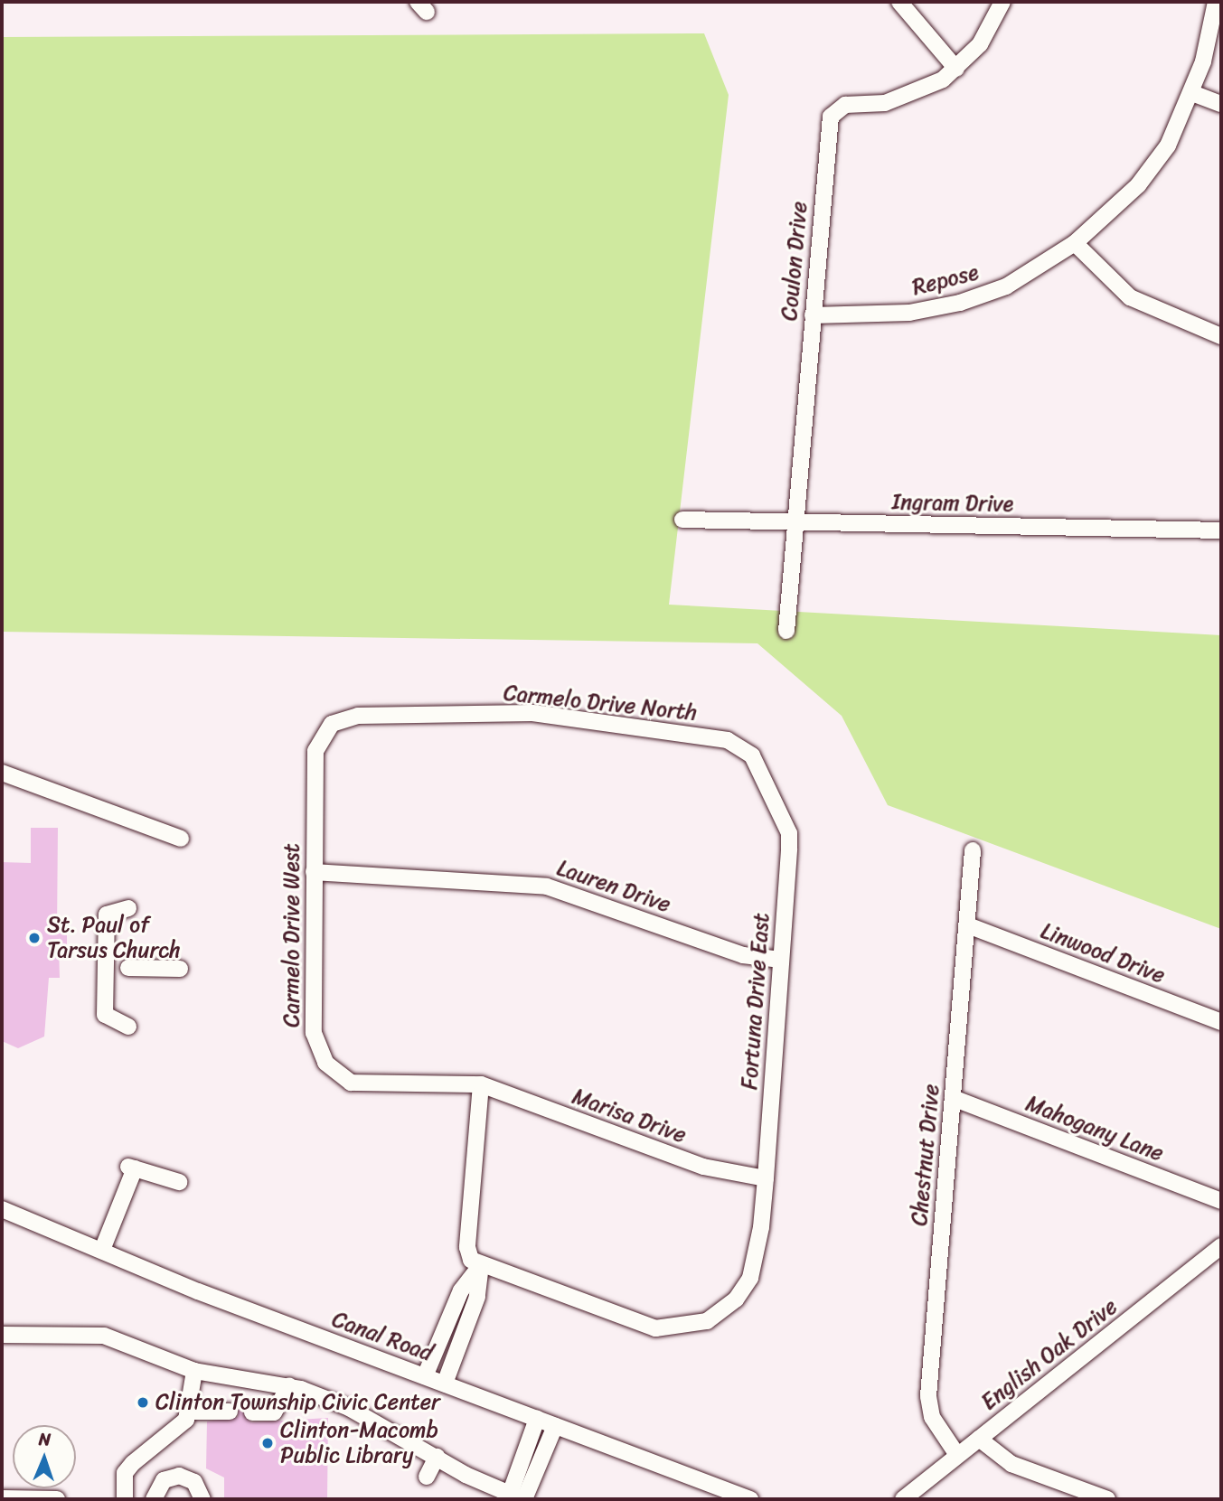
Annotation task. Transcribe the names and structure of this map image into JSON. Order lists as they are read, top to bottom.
{
  "streets": {
    "street": [
      "Coulon Drive",
      "Repose",
      "Ingram Drive",
      "Carmelo Drive North",
      "Lauren Drive",
      "Carmelo Drive West",
      "Linwood Drive",
      "Fortuna Drive East",
      "Marisa Drive",
      "Mahogany Lane",
      "Chestnut Drive",
      "Canal Road",
      "English Oak Drive"
    ]
  },
  "crossings": [
    ["Coulon Drive", "Repose"],
    ["Coulon Drive", "Ingram Drive"],
    ["Carmelo Drive North", "Carmelo Drive West"],
    ["Carmelo Drive North", "Fortuna Drive East"],
    ["Lauren Drive", "Carmelo Drive West"],
    ["Lauren Drive", "Fortuna Drive East"],
    ["Carmelo Drive West", "Marisa Drive"],
    ["Linwood Drive", "Chestnut Drive"],
    ["Fortuna Drive East", "Marisa Drive"],
    ["Mahogany Lane", "Chestnut Drive"],
    ["Chestnut Drive", "English Oak Drive"]
  ],
  "places": ["St. Paul of Tarsus Church", "Clinton Township Civic Center", "Clinton-Macomb Public Library"],
  "north": "top"
}
